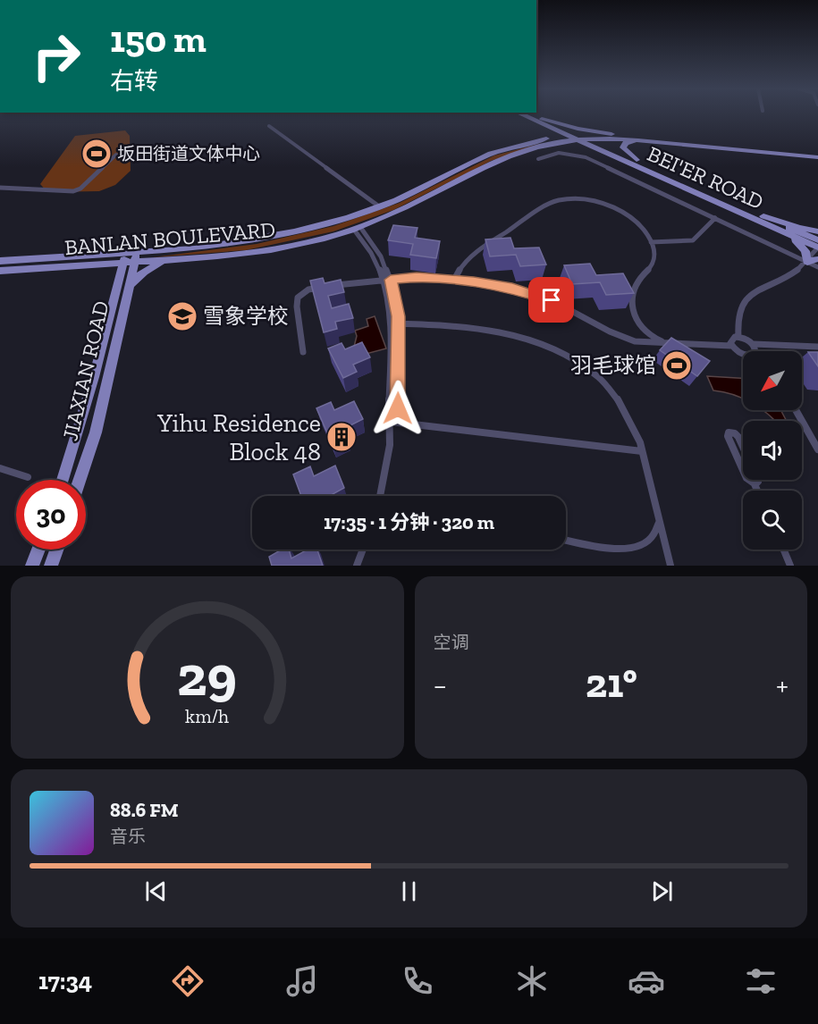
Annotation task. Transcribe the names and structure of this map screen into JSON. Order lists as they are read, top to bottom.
{
  "streets": {
    "main road": ["BEI'ER ROAD", "BANLAN BOULEVARD", "JIAXIAN ROAD"]
  },
  "crossings": [
    ["BEI'ER ROAD", "BANLAN BOULEVARD"],
    ["BANLAN BOULEVARD", "JIAXIAN ROAD"]
  ],
  "places": {
    "sports": ["坂田街道文体中心", "羽毛球馆"],
    "school or university": ["雪象学校"],
    "building": ["Yihu Residence Block 48"]
  },
  "north": "bottom left",
  "page": {
    "turn": ["150 m", "右转"],
    "limit": "30",
    "trip": "17:35 · 1 分钟 · 320 m",
    "tile": "空调",
    "heat": ["−", "21°", "+"],
    "song": ["88.6 FM", "音乐"],
    "tabs": "17:34",
    "gauge": ["29", "km/h"]
  }
}
